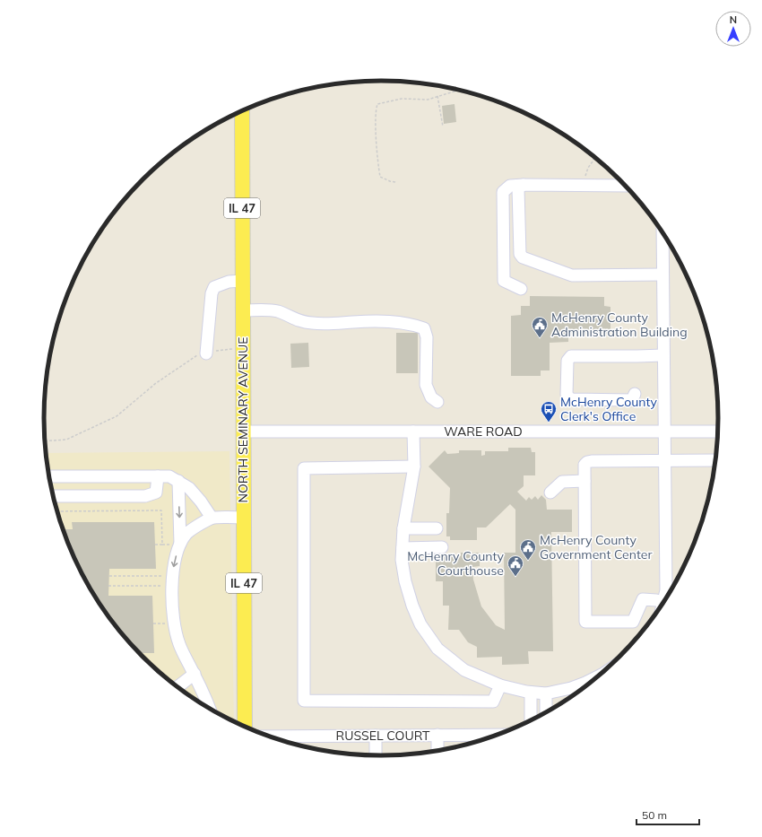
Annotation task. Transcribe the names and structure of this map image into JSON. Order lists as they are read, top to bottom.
{
  "streets": {
    "main road": ["IL 47", "NORTH SEMINARY AVENUE"],
    "street": ["WARE ROAD", "RUSSEL COURT"]
  },
  "crossings": [
    ["NORTH SEMINARY AVENUE", "WARE ROAD"]
  ],
  "places": {
    "public building": ["McHenry County Administration Building", "McHenry County Government Center", "McHenry County Courthouse"],
    "bus stop": ["McHenry County Clerk's Office"]
  },
  "scale_bar": "50 m",
  "north": "top"
}
